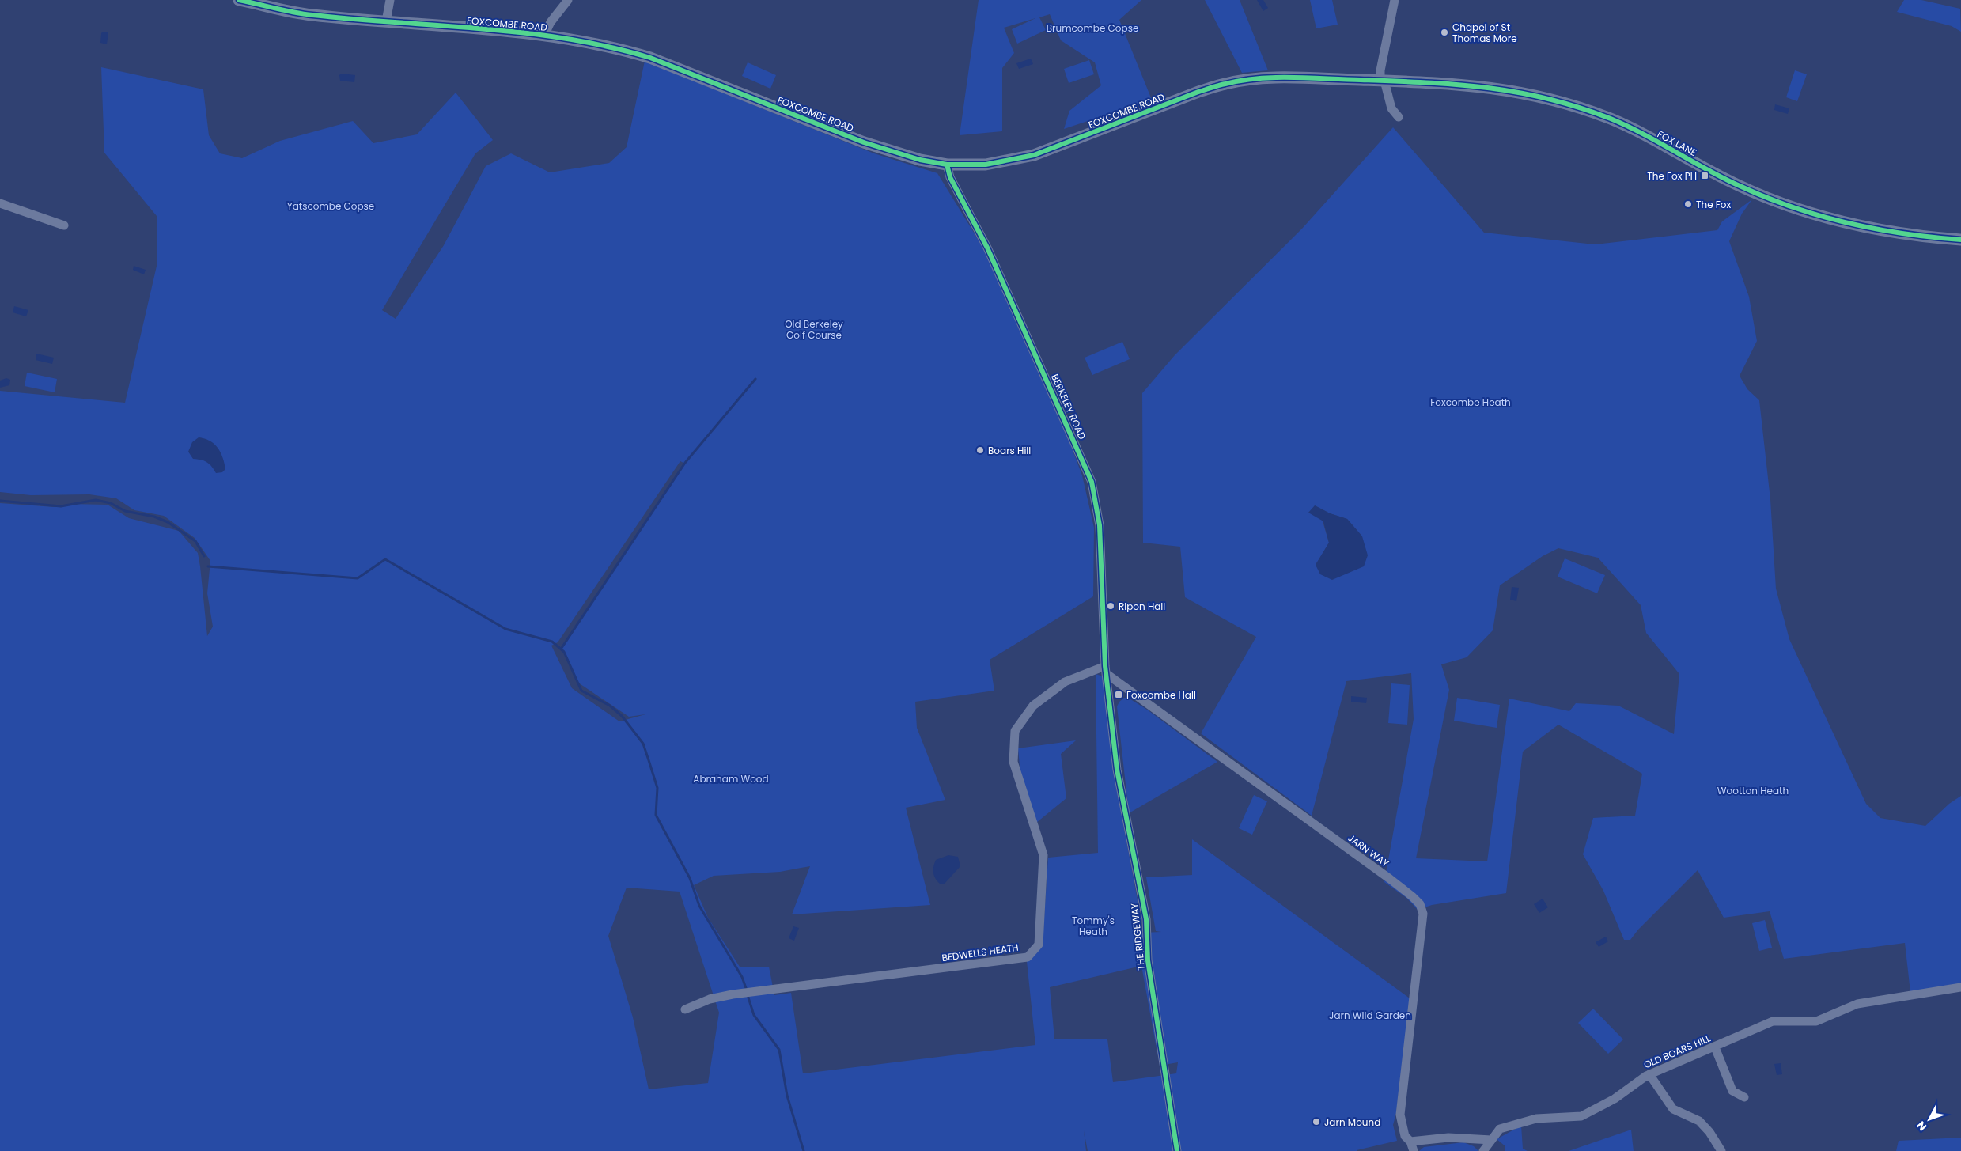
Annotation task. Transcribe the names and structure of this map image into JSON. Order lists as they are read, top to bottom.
{
  "streets": {
    "street": [
      "FOXCOMBE ROAD",
      "FOX LANE",
      "BERKELEY ROAD",
      "JARN WAY",
      "THE RIDGEWAY",
      "BEDWELLS HEATH",
      "OLD BOARS HILL"
    ]
  },
  "crossings": [
    ["FOXCOMBE ROAD", "FOX LANE"],
    ["FOXCOMBE ROAD", "BERKELEY ROAD"],
    ["BERKELEY ROAD", "JARN WAY"],
    ["BERKELEY ROAD", "THE RIDGEWAY"],
    ["BERKELEY ROAD", "BEDWELLS HEATH"],
    ["JARN WAY", "THE RIDGEWAY"],
    ["JARN WAY", "BEDWELLS HEATH"],
    ["THE RIDGEWAY", "BEDWELLS HEATH"]
  ],
  "parks": [
    "Brumcombe Copse",
    "Yatscombe Copse",
    "Old Berkeley Golf Course",
    "Foxcombe Heath",
    "Abraham Wood",
    "Wootton Heath",
    "Tommy's Heath",
    "Jarn Wild Garden"
  ],
  "places": {
    "other": [
      "Chapel of St Thomas More",
      "The Fox",
      "Boars Hill",
      "Ripon Hall",
      "Jarn Mound"
    ],
    "transit": ["The Fox PH", "Foxcombe Hall"]
  },
  "north": "bottom left"
}
